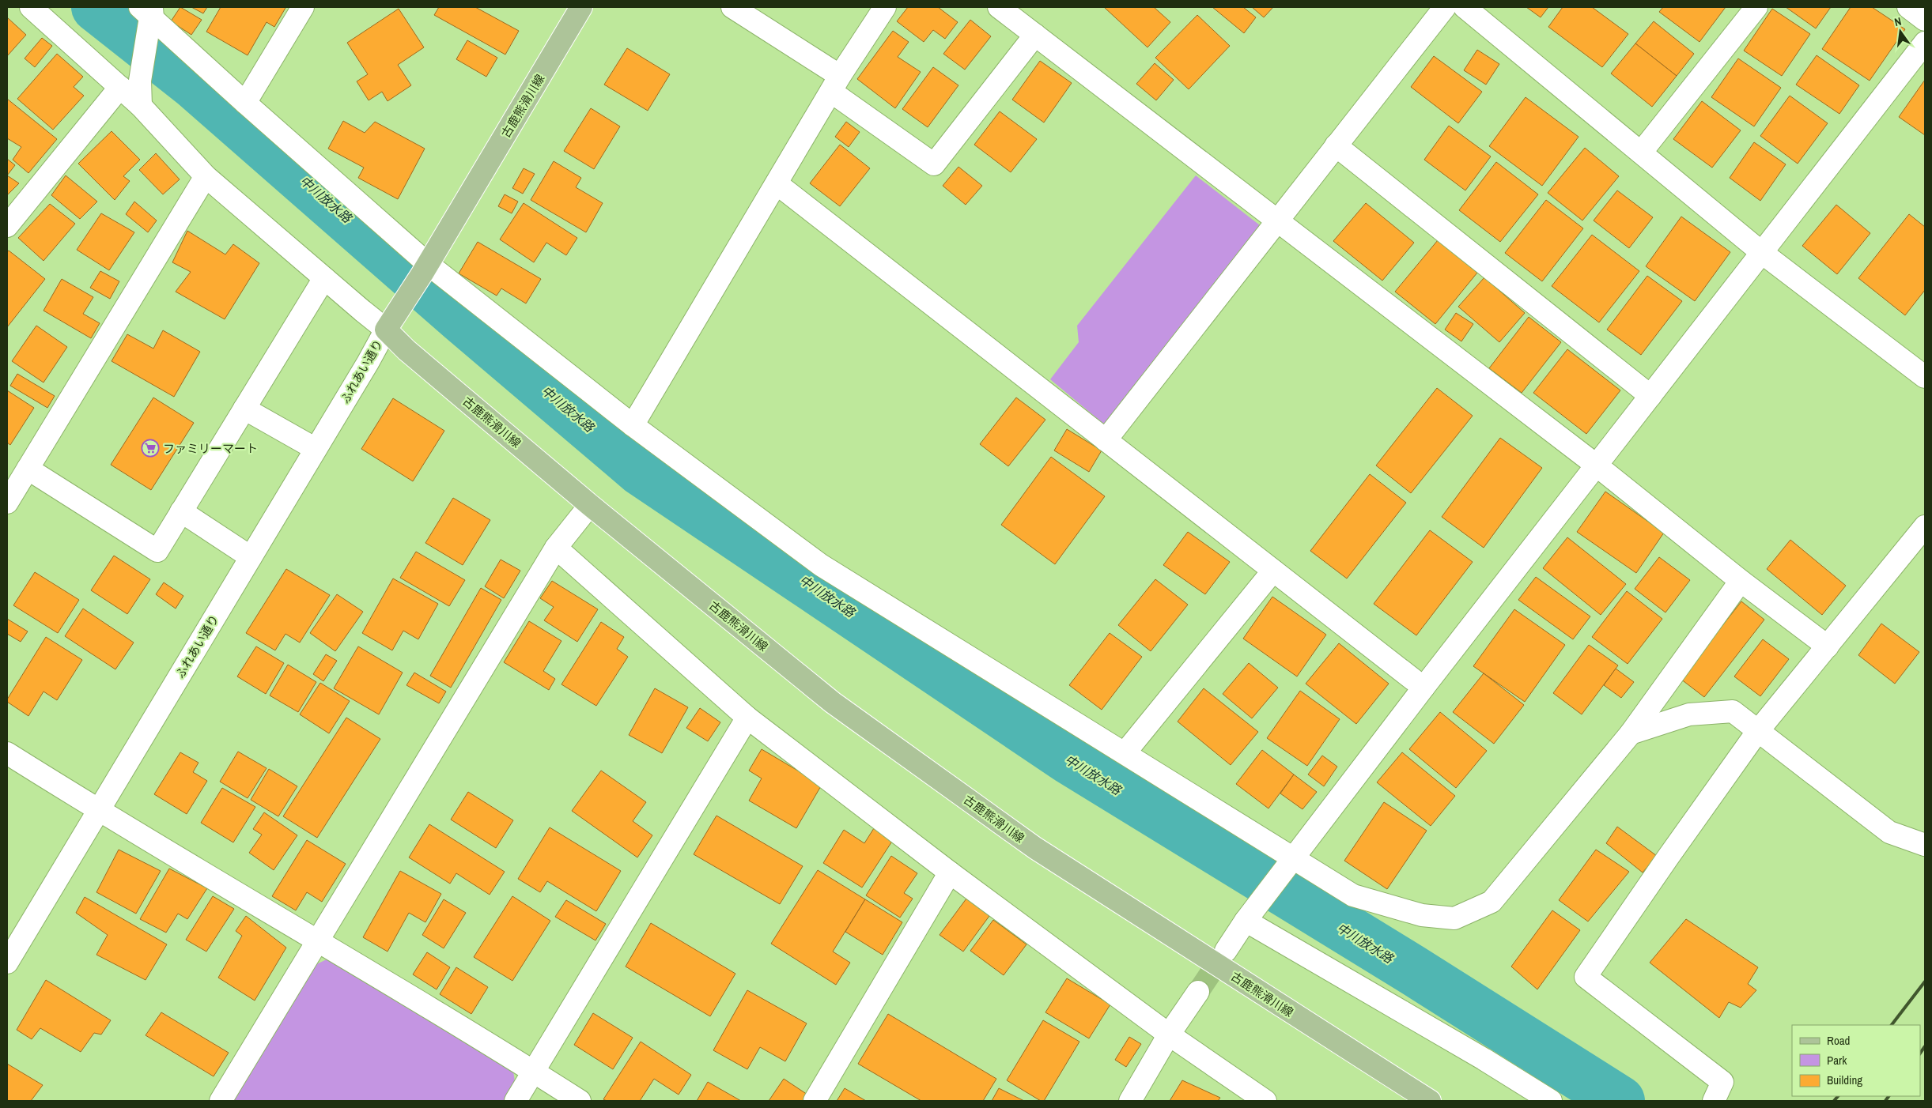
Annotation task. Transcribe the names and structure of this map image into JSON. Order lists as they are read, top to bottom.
{
  "streets": {
    "main road": ["古鹿熊滑川線"],
    "street": ["ふれあい通り"]
  },
  "crossings": [
    ["古鹿熊滑川線", "ふれあい通り"]
  ],
  "water": ["中川放水路"],
  "places": {
    "supermarket": ["ファミリーマート"]
  },
  "legend": ["Road", "Park", "Building"],
  "north": "top"
}
